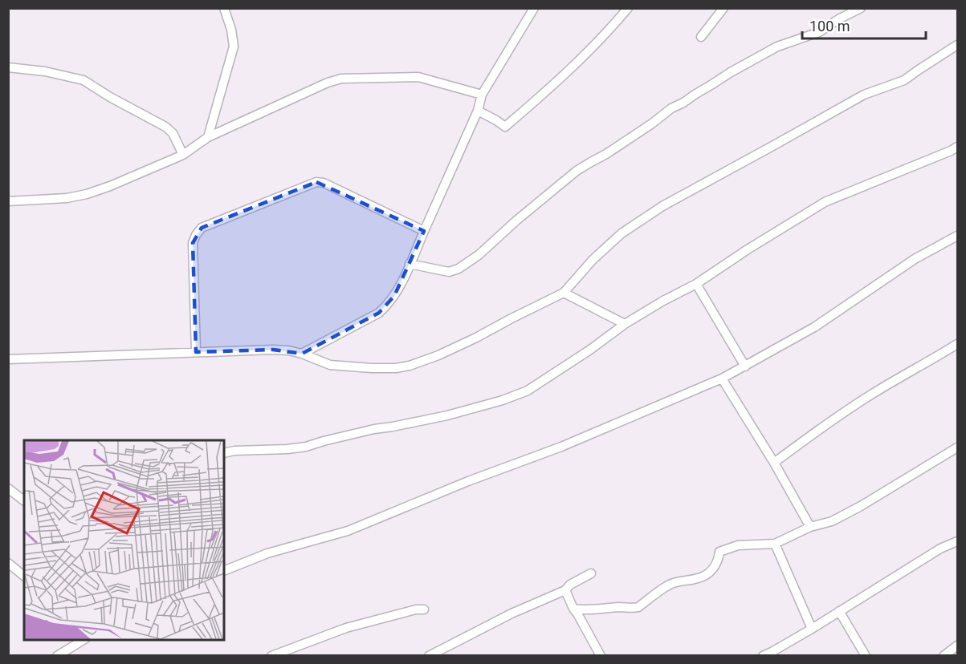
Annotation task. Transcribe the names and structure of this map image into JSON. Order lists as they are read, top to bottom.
{
  "scale_bar": "100 m"
}
